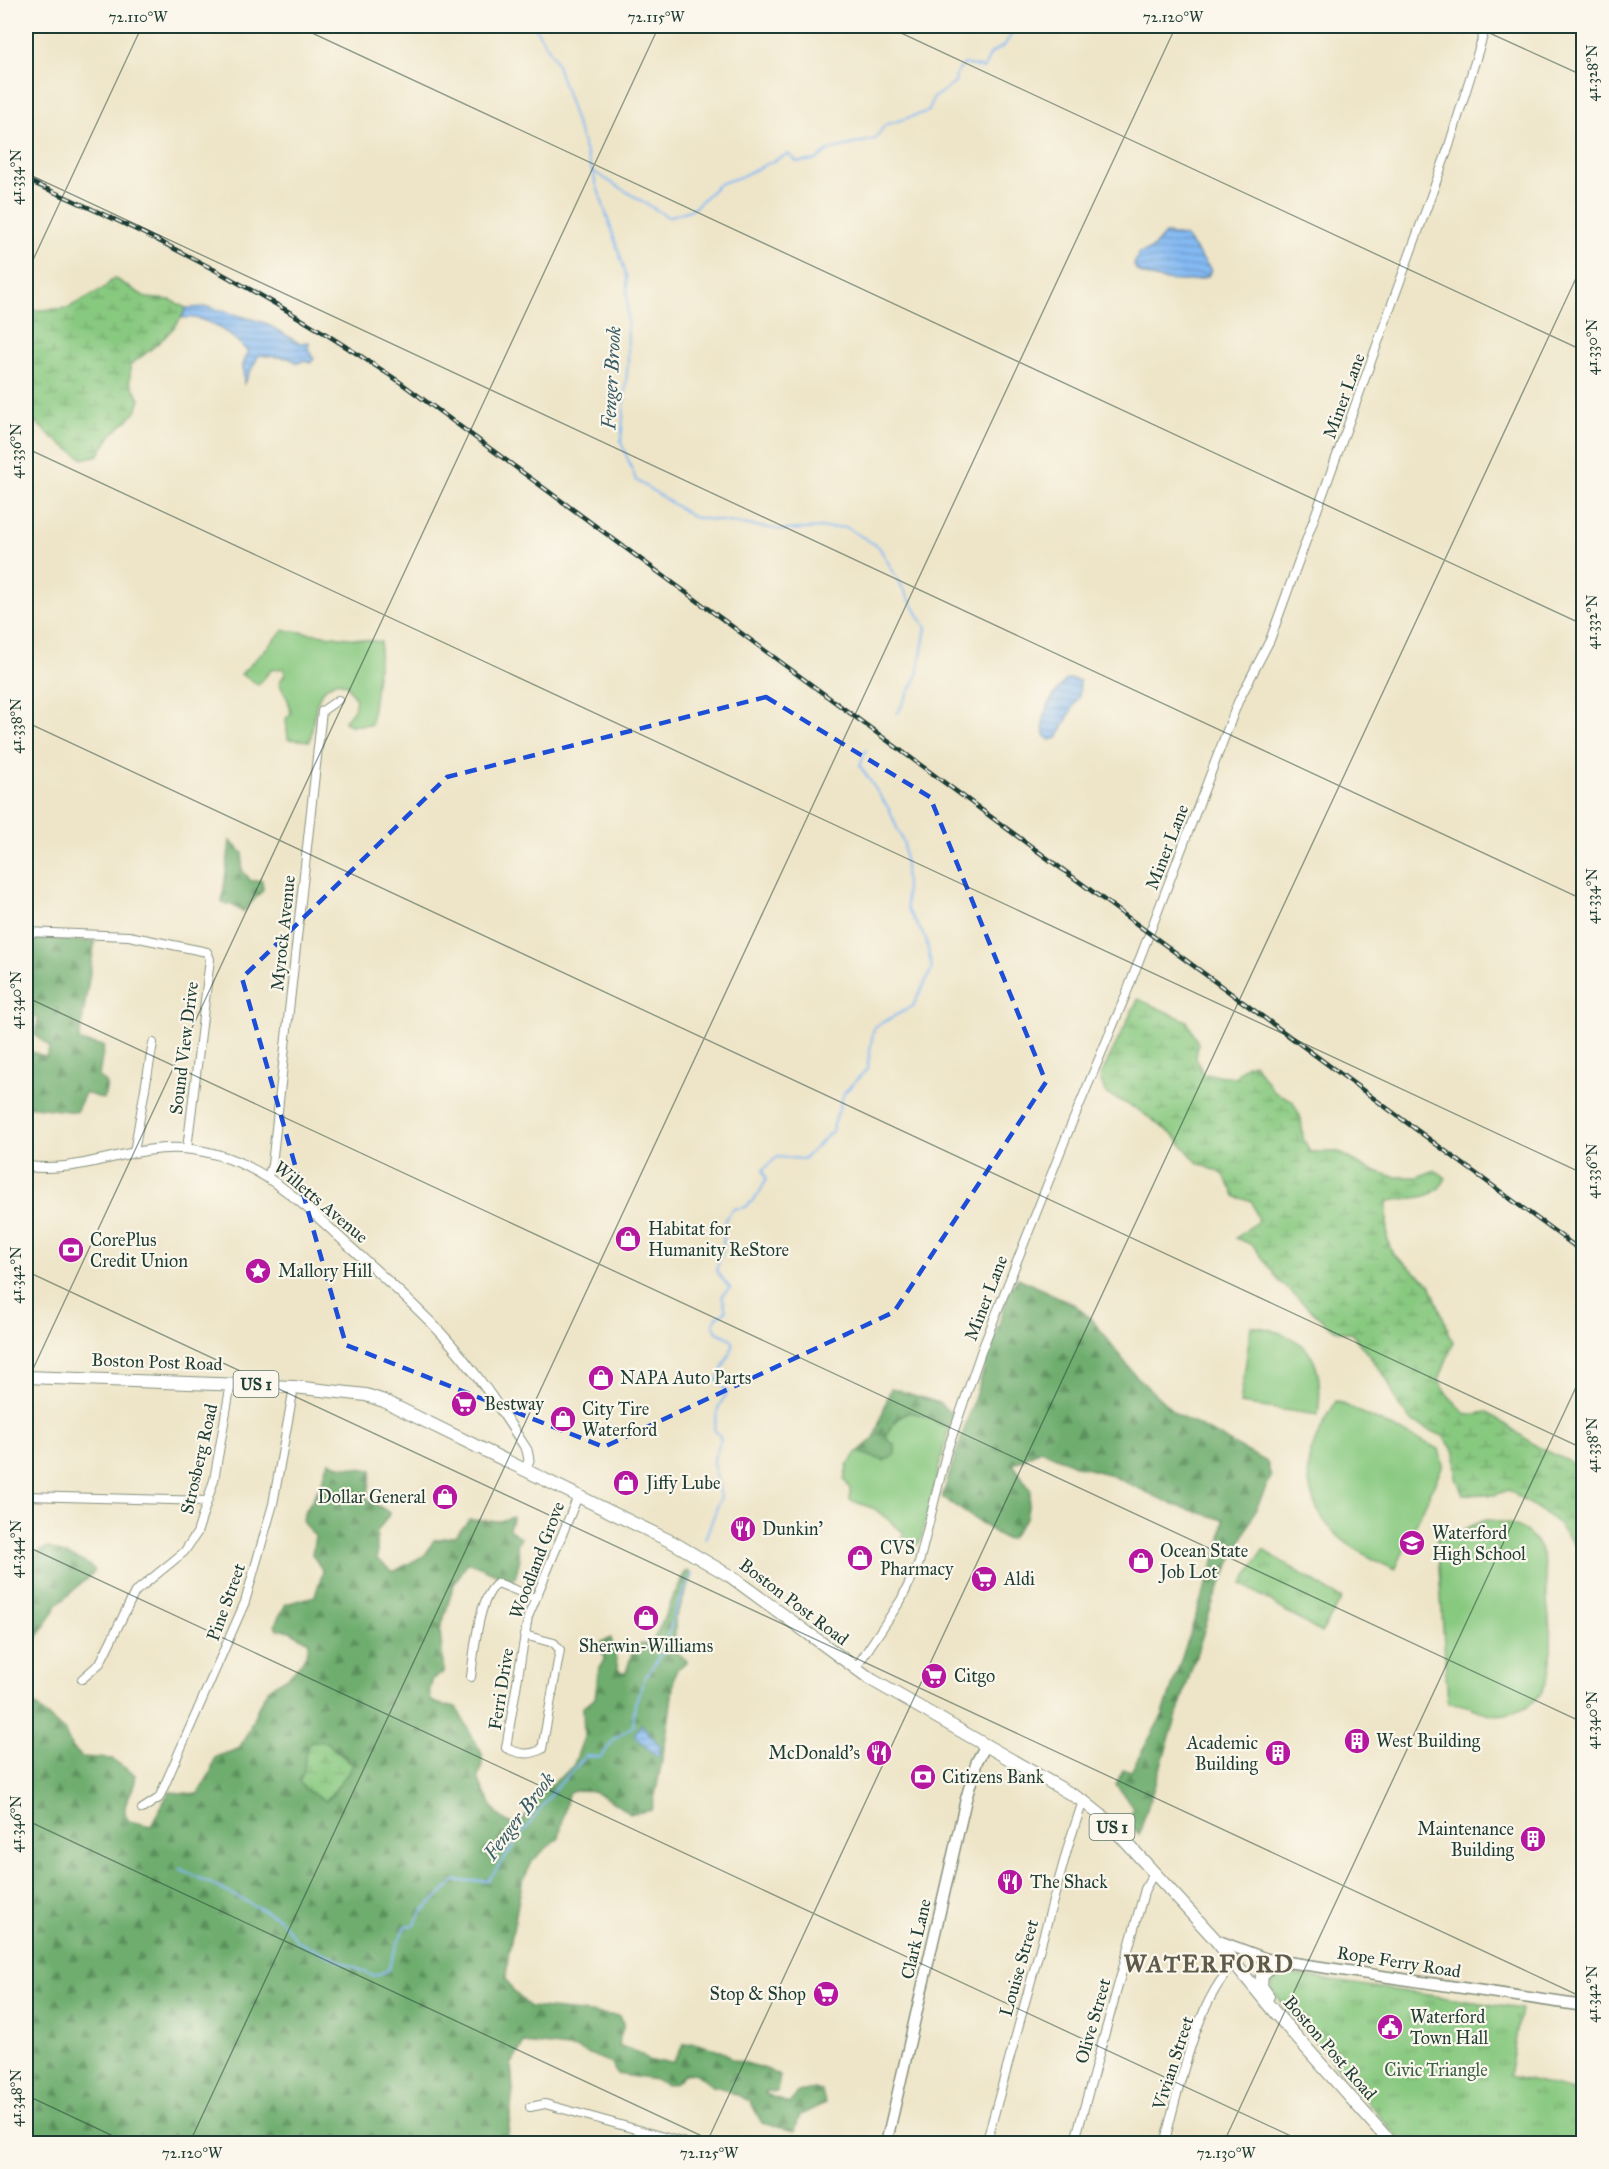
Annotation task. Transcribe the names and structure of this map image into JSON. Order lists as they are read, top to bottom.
{
  "streets": {
    "main road": [
      "Boston Post Road",
      "US 1",
      "Clark Lane",
      "Rope Ferry Road"
    ],
    "street": [
      "Miner Lane",
      "Myrock Avenue",
      "Sound View Drive",
      "Willetts Avenue",
      "Strosberg Road",
      "Woodland Grove",
      "Pine Street",
      "Ferri Drive",
      "Louise Street",
      "Olive Street",
      "Vivian Street"
    ]
  },
  "crossings": [
    ["Miner Lane", "Boston Post Road"],
    ["Myrock Avenue", "Willetts Avenue"],
    ["Sound View Drive", "Willetts Avenue"],
    ["Willetts Avenue", "Boston Post Road"],
    ["Boston Post Road", "Strosberg Road"],
    ["Boston Post Road", "Woodland Grove"],
    ["Boston Post Road", "Pine Street"],
    ["Boston Post Road", "Clark Lane"],
    ["Boston Post Road", "Rope Ferry Road"],
    ["Boston Post Road", "Louise Street"],
    ["Boston Post Road", "Olive Street"],
    ["Boston Post Road", "Vivian Street"],
    ["Woodland Grove", "Ferri Drive"]
  ],
  "districts": ["WATERFORD"],
  "water": ["Fenger Brook"],
  "parks": ["Civic Triangle"],
  "places": {
    "shop": [
      "Habitat for Humanity ReStore",
      "NAPA Auto Parts",
      "City Tire Waterford",
      "Jiffy Lube",
      "Dollar General",
      "CVS Pharmacy",
      "Ocean State Job Lot",
      "Sherwin-Williams"
    ],
    "bank": ["CorePlus Credit Union", "Citizens Bank"],
    "place": ["Mallory Hill"],
    "supermarket": [
      "Bestway",
      "Aldi",
      "Citgo",
      "Stop & Shop"
    ],
    "restaurant": ["Dunkin'", "McDonald's", "The Shack"],
    "school or university": ["Waterford High School"],
    "building": ["West Building", "Academic Building", "Maintenance Building"],
    "public building": ["Waterford Town Hall"]
  },
  "coordinates": [
    "72.110°W",
    "72.115°W",
    "72.120°W",
    "41.328°N",
    "41.334°N",
    "41.330°N",
    "41.336°N",
    "41.332°N",
    "41.338°N",
    "41.340°N",
    "41.342°N",
    "41.344°N",
    "41.346°N",
    "41.348°N",
    "72.125°W",
    "72.130°W"
  ]
}
